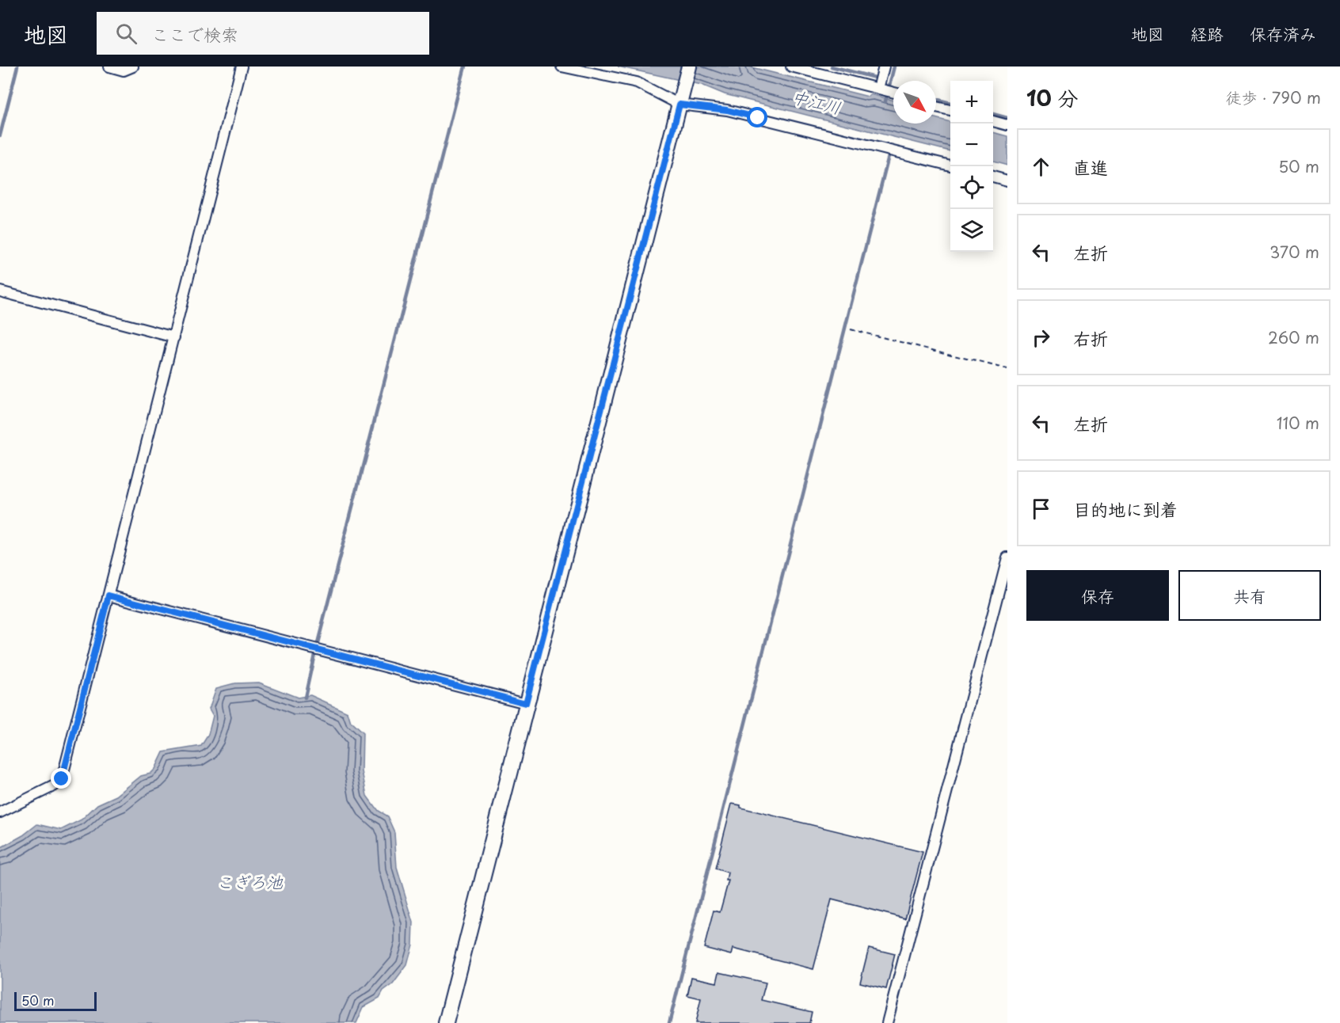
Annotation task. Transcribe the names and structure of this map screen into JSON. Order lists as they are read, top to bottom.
{
  "water": ["中江川", "こぎろ池"],
  "scale_bar": "50 m",
  "north": "bottom right",
  "page": {
    "header": "地図",
    "search": "ここで検索",
    "nav": ["地図", "経路", "保存済み"],
    "heading": ["10 分", "徒歩 · 790 m"],
    "map_buttons": ["+", "−"],
    "list": [
      ["直進", "50 m"],
      ["左折", "370 m"],
      ["右折", "260 m"],
      ["左折", "110 m"],
      "目的地に到着"
    ],
    "buttons": ["保存", "共有"],
    "scale": "50 m"
  }
}
